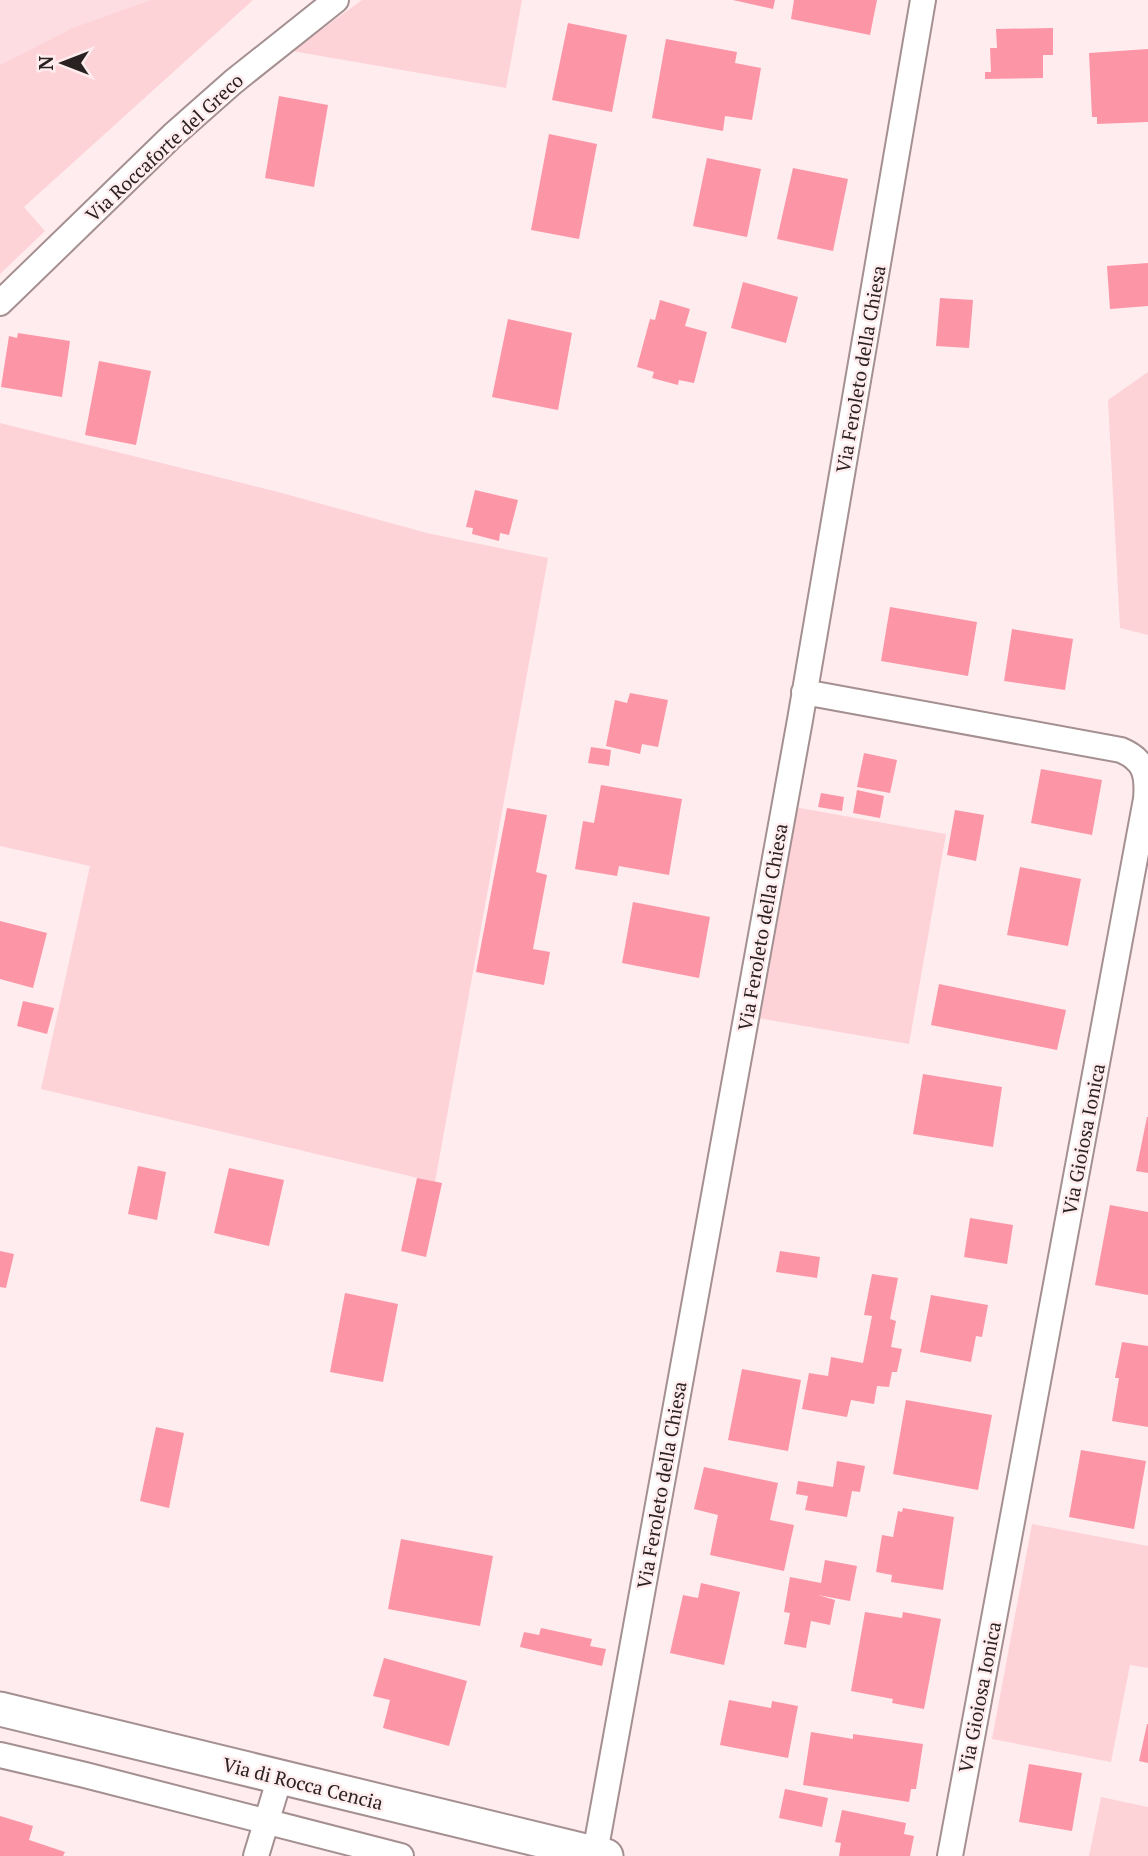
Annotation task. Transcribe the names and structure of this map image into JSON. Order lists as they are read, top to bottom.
{
  "streets": {
    "main road": ["Via di Rocca Cencia"],
    "street": ["Via Roccaforte del Greco", "Via Feroleto della Chiesa", "Via Gioiosa Ionica"]
  },
  "crossings": [
    ["Via Feroleto della Chiesa", "Via Gioiosa Ionica"],
    ["Via Feroleto della Chiesa", "Via di Rocca Cencia"]
  ],
  "north": "left"
}
